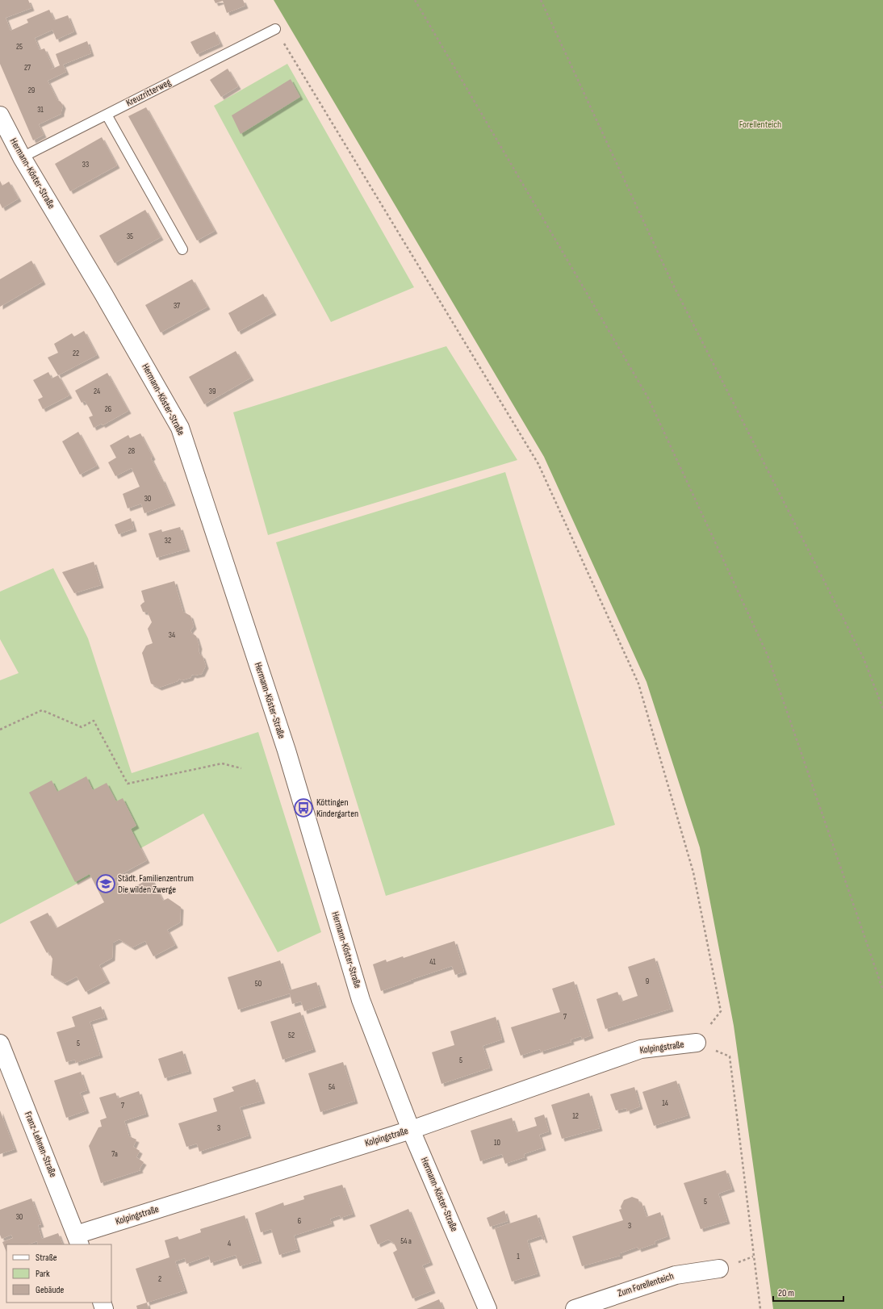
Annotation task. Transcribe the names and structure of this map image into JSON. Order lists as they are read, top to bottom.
{
  "streets": {
    "street": [
      "Hermann-Köster-Straße",
      "Kolpingstraße",
      "Franz-Lehnen-Straße",
      "Zum Forellenteich"
    ],
    "lane": ["Kreuzritterweg"]
  },
  "crossings": [
    ["Kreuzritterweg", "Hermann-Köster-Straße"],
    ["Hermann-Köster-Straße", "Kolpingstraße"],
    ["Kolpingstraße", "Franz-Lehnen-Straße"]
  ],
  "parks": ["Forellenteich"],
  "places": {
    "bus stop": ["Köttingen Kindergarten"],
    "school or university": ["Städt. Familienzentrum Die wilden Zwerge"]
  },
  "house_numbers": [
    "25",
    "27",
    "29",
    "31",
    "33",
    "35",
    "37",
    "22",
    "24",
    "39",
    "26",
    "28",
    "30",
    "32",
    "34",
    "41",
    "9",
    "50",
    "7",
    "52",
    "5",
    "5",
    "54",
    "14",
    "7",
    "12",
    "3",
    "10",
    "7a",
    "5",
    "30",
    "6",
    "3",
    "54 a",
    "4",
    "1",
    "2"
  ],
  "legend": ["Straße", "Park", "Gebäude"],
  "scale_bar": "20 m"
}
